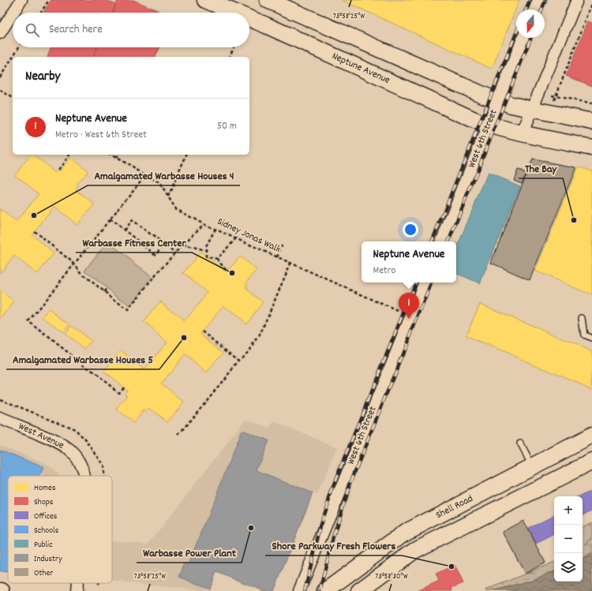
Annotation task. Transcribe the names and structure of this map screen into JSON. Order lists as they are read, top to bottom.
{
  "streets": {
    "main road": ["Neptune Avenue", "Shell Road"],
    "street": ["West 6th Street", "West Avenue"],
    "path": ["Sidney Jonas Walk"]
  },
  "crossings": [
    ["Neptune Avenue", "West 6th Street"]
  ],
  "places": [
    "Amalgamated Warbasse Houses 4",
    "The Bay",
    "Warbasse Fitness Center",
    "Amalgamated Warbasse Houses 5",
    "Warbasse Power Plant",
    "Shore Parkway Fresh Flowers"
  ],
  "legend": [
    "Homes",
    "Shops",
    "Offices",
    "Schools",
    "Public",
    "Industry",
    "Other"
  ],
  "north": "bottom",
  "page": {
    "search": "Search here",
    "heading": "Nearby",
    "list": [
      {
        "mark": "1",
        "name": "Neptune Avenue",
        "note": "Metro · West 6th Street",
        "value": "50 m"
      }
    ],
    "popup": ["Neptune Avenue", "Metro"],
    "pins": "1",
    "map_buttons": ["+", "−"]
  },
  "coordinates": ["73°58'25\"W", "73°58'30\"W"]
}
